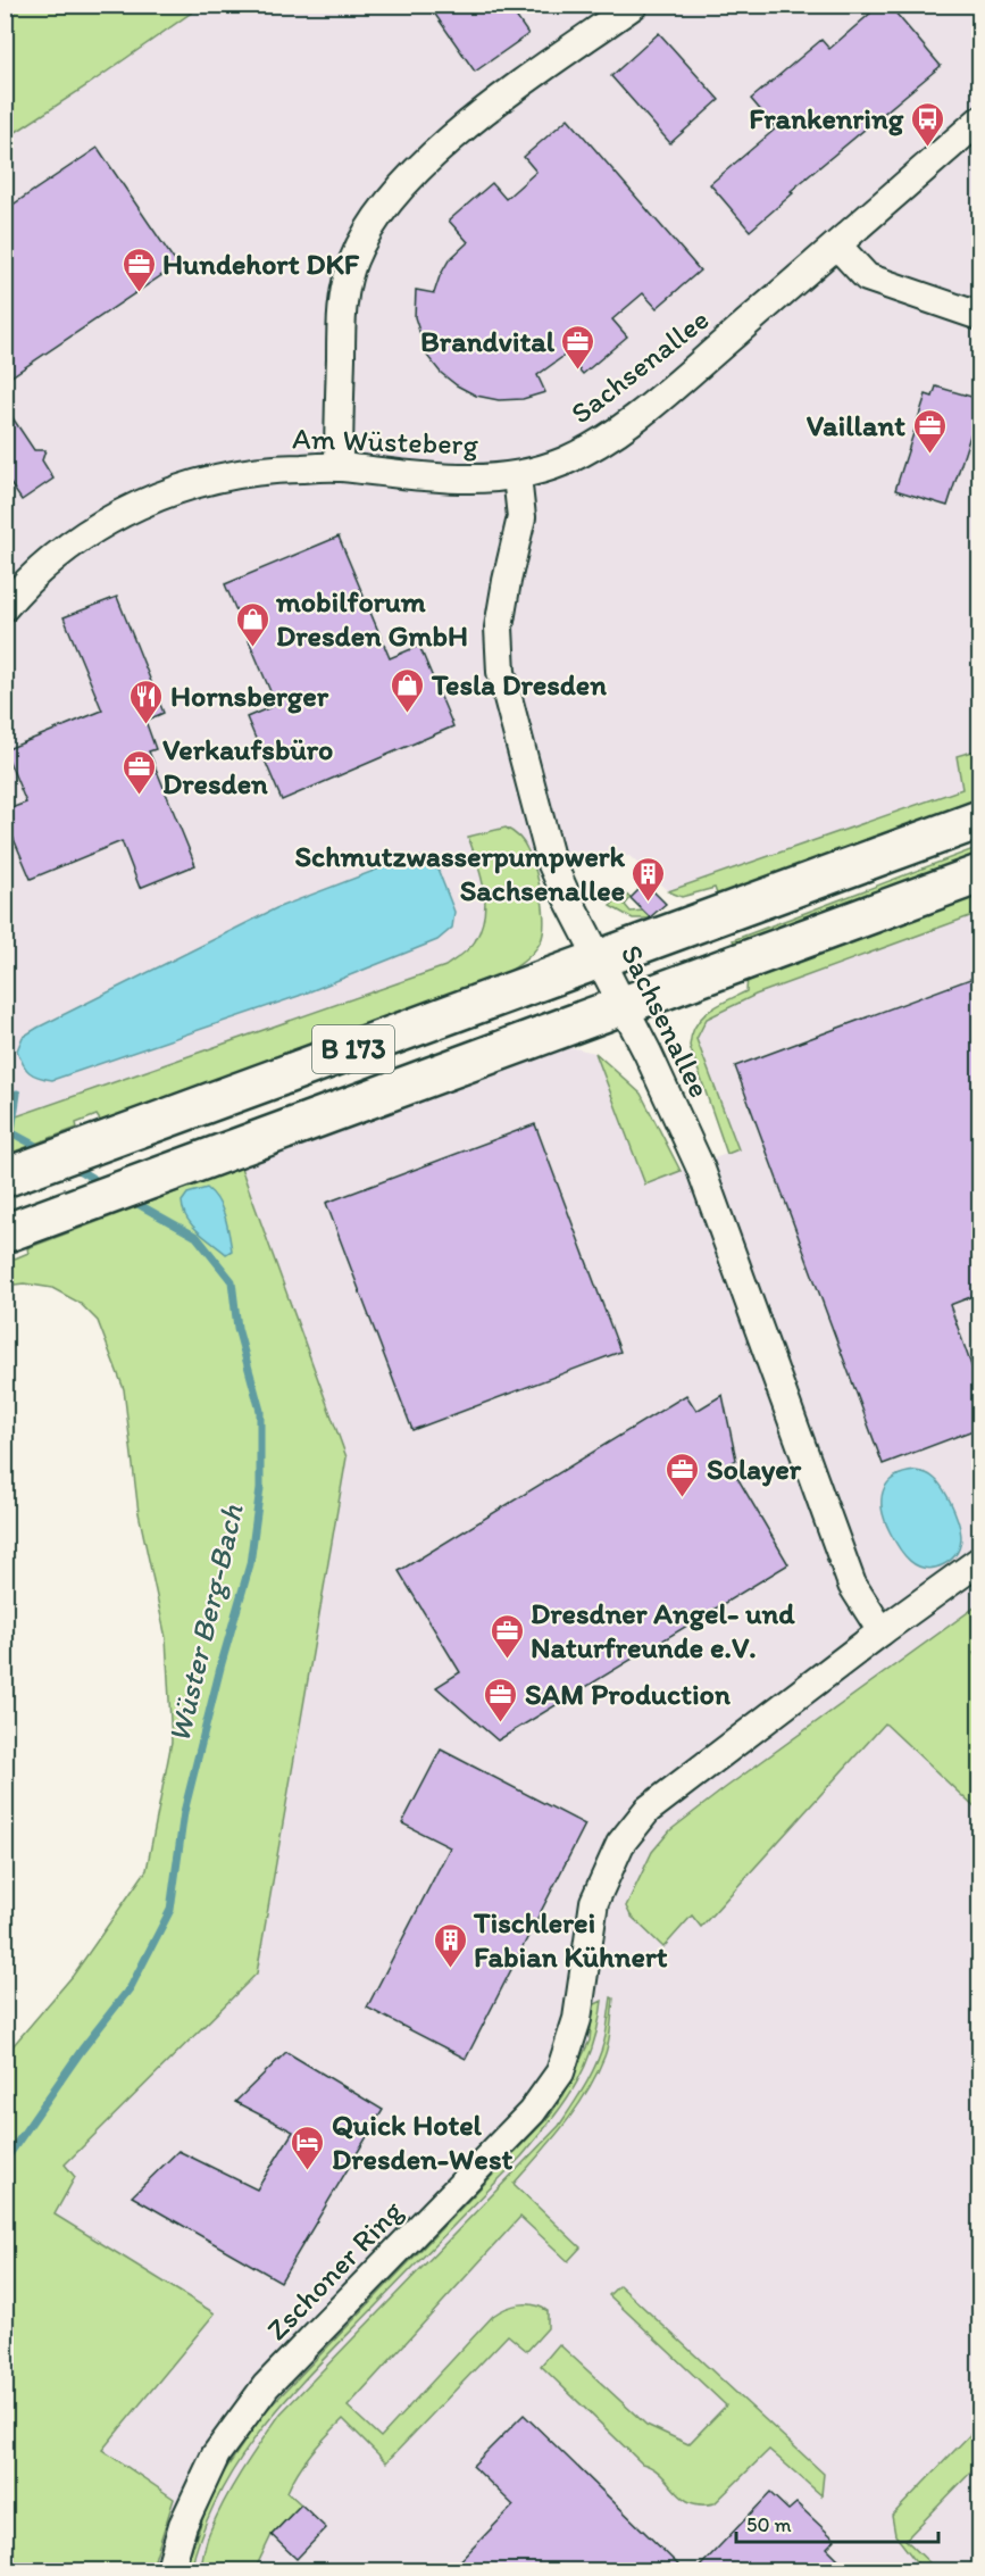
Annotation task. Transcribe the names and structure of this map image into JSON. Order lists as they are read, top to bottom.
{
  "streets": {
    "main road": ["B 173"],
    "street": ["Sachsenallee", "Am Wüsteberg", "Zschoner Ring"]
  },
  "crossings": [
    ["Sachsenallee", "Am Wüsteberg"],
    ["Sachsenallee", "B 173"],
    ["Sachsenallee", "Zschoner Ring"]
  ],
  "water": ["Wüster Berg-Bach"],
  "places": {
    "bus stop": ["Frankenring"],
    "office": [
      "Hundehort DKF",
      "Brandvital",
      "Vaillant",
      "Verkaufsbüro Dresden",
      "Solayer",
      "Dresdner Angel- und Naturfreunde e.V.",
      "SAM Production"
    ],
    "shop": ["mobilforum Dresden GmbH", "Tesla Dresden"],
    "restaurant": ["Hornsberger"],
    "building": ["Schmutzwasserpumpwerk Sachsenallee", "Tischlerei Fabian Kühnert"],
    "hotel": ["Quick Hotel Dresden-West"]
  },
  "scale_bar": "50 m"
}
